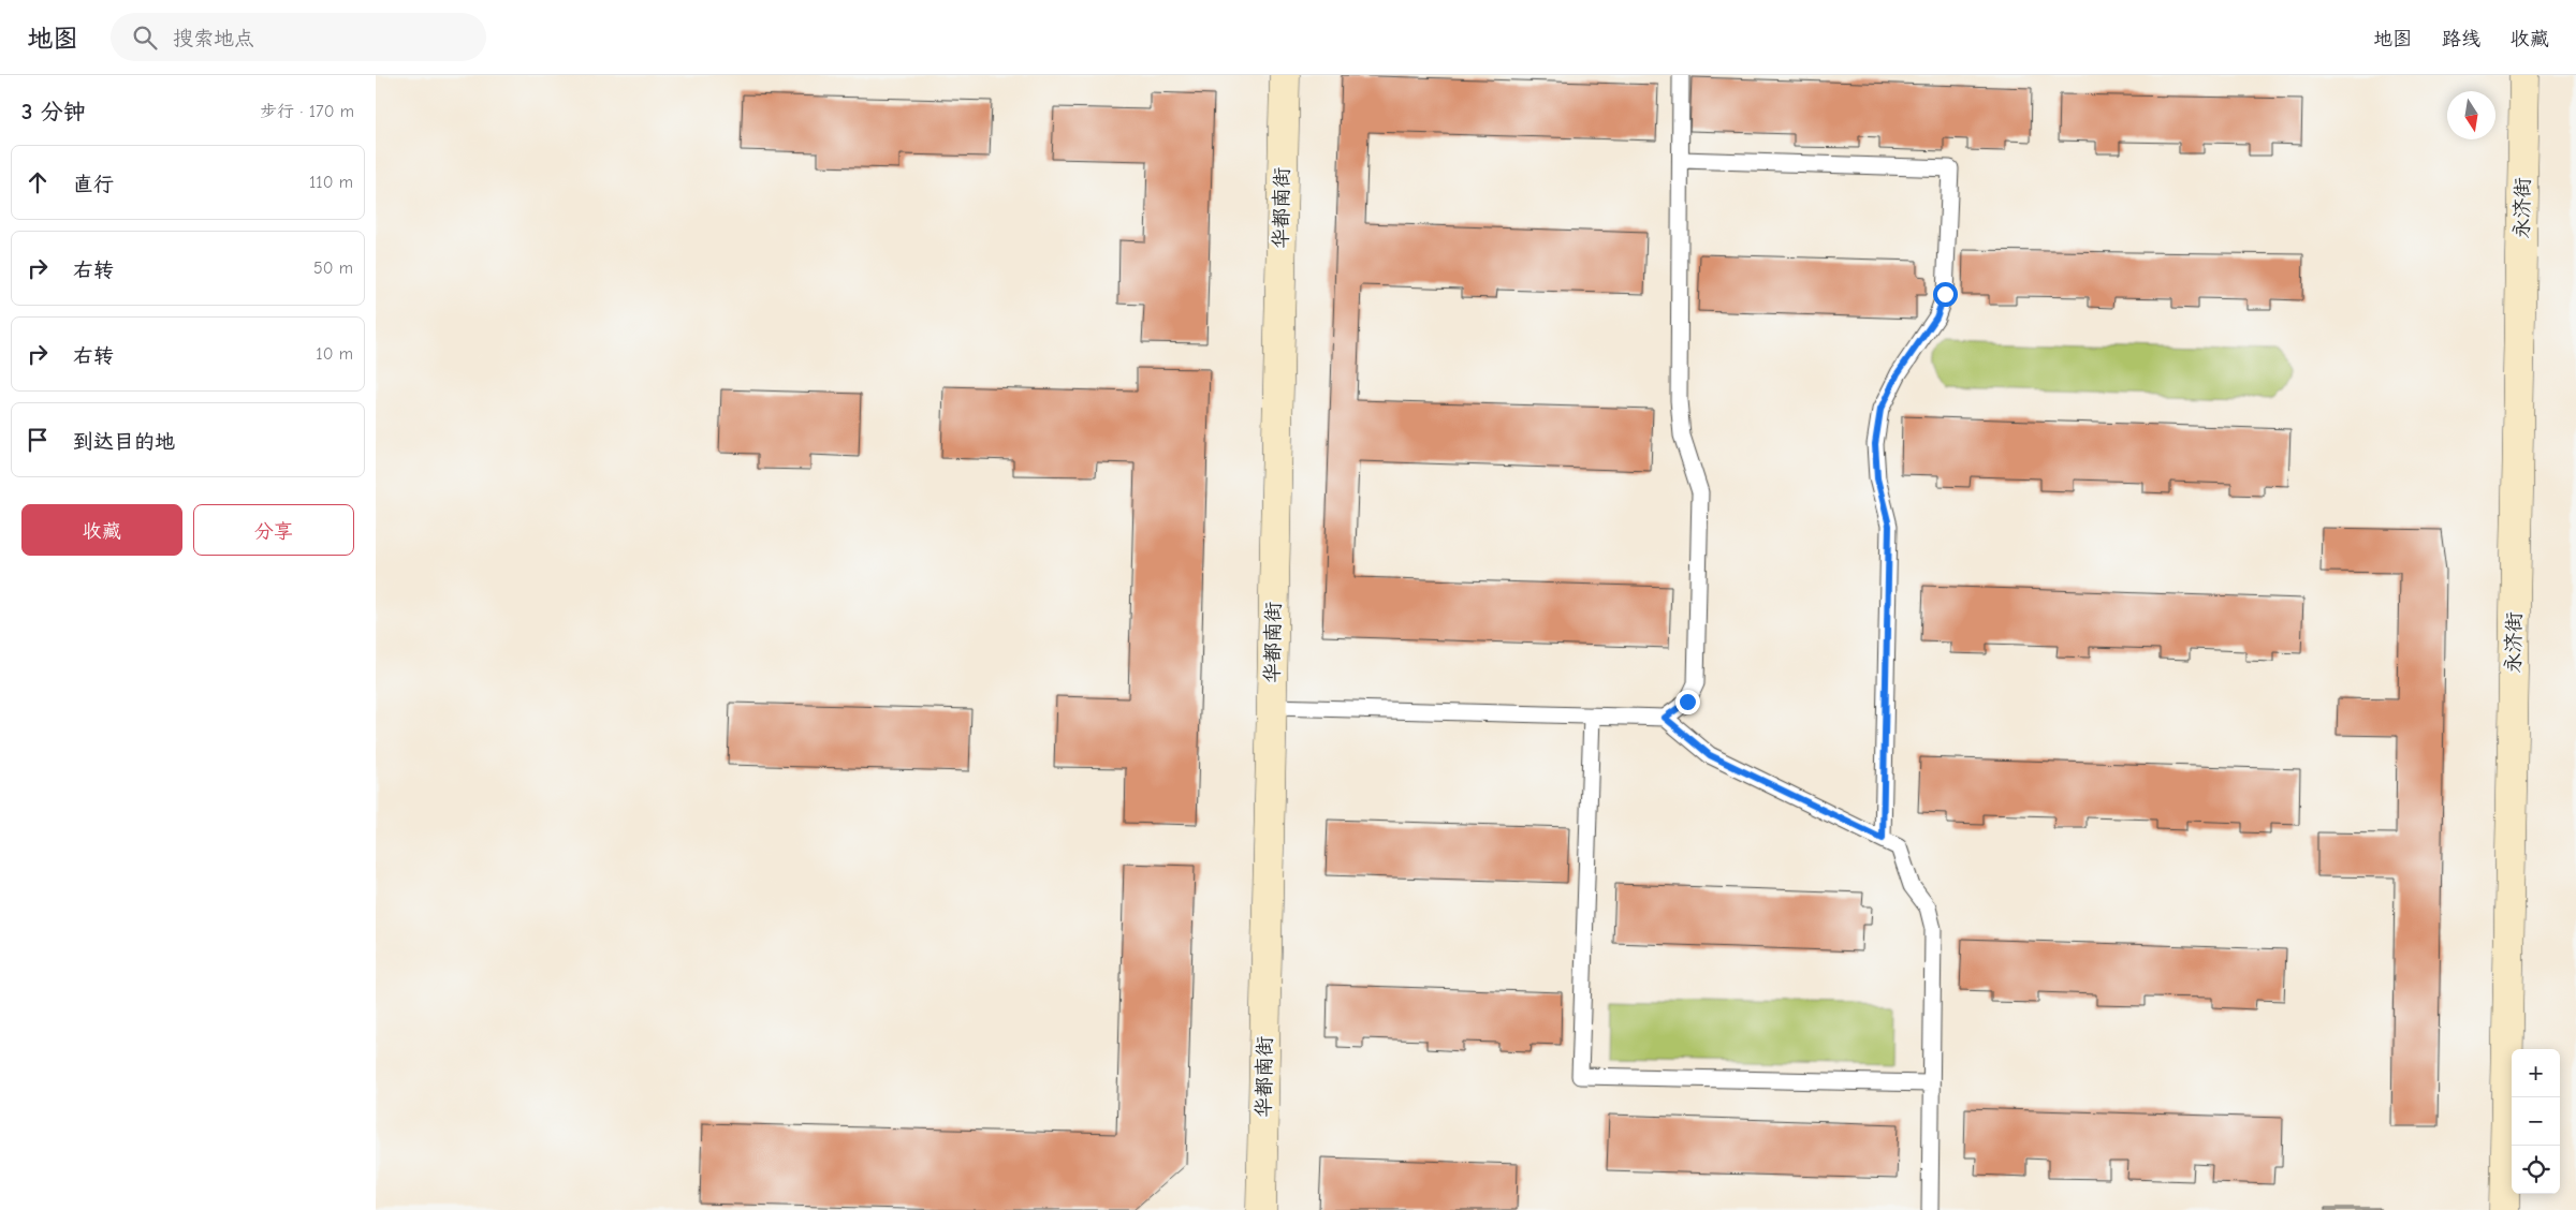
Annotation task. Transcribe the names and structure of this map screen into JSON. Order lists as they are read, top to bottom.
{
  "streets": {
    "street": ["华都南街", "永济街"]
  },
  "north": "bottom",
  "page": {
    "header": "地图",
    "search": "搜索地点",
    "nav": ["地图", "路线", "收藏"],
    "heading": ["3 分钟", "步行 · 170 m"],
    "list": [
      ["直行", "110 m"],
      ["右转", "50 m"],
      ["右转", "10 m"],
      "到达目的地"
    ],
    "buttons": ["收藏", "分享"],
    "map_buttons": ["+", "−"]
  }
}
